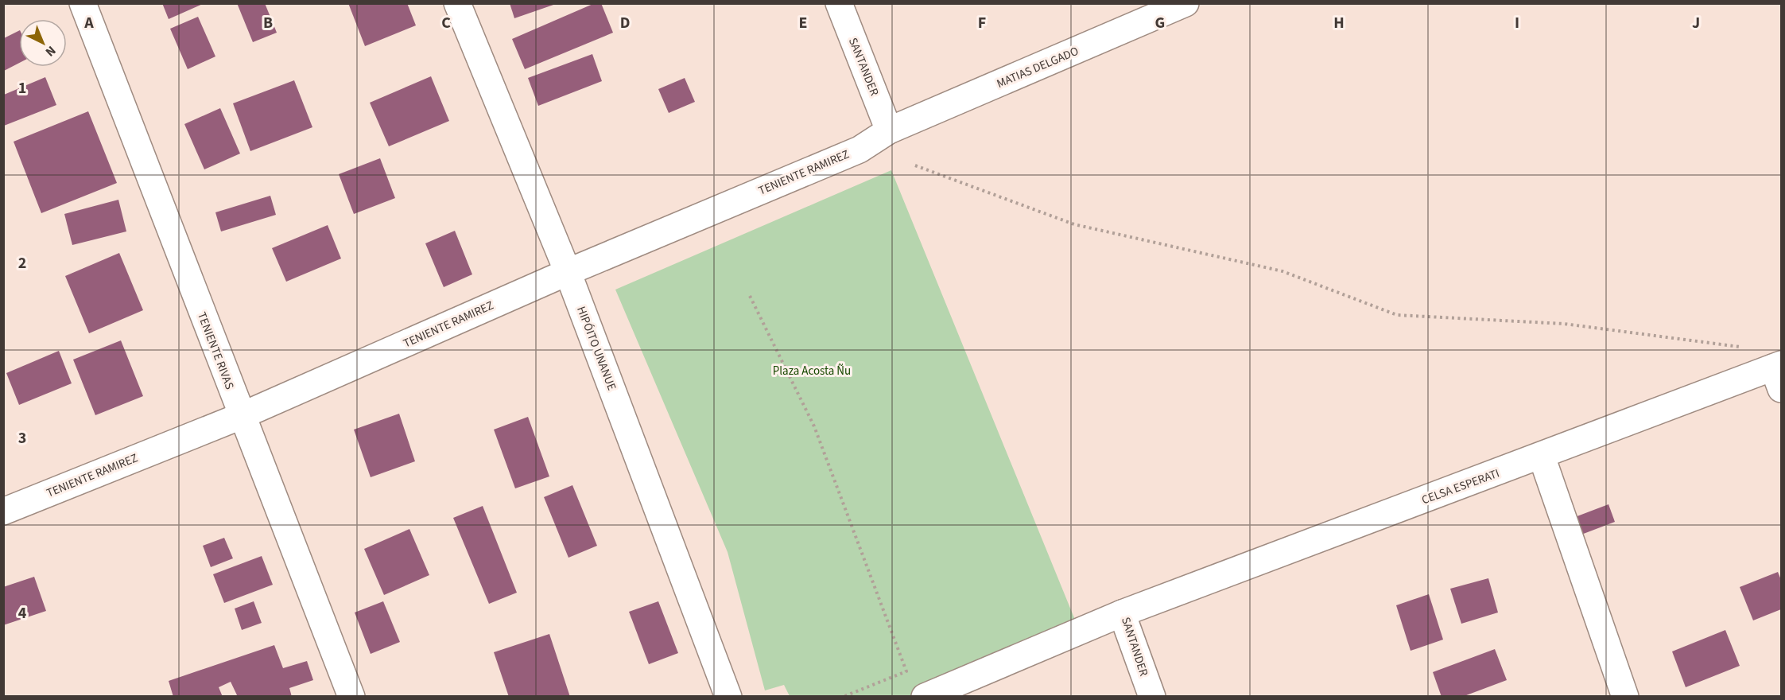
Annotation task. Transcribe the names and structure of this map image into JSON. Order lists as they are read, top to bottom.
{
  "streets": {
    "street": [
      "SANTANDER",
      "MATIAS DELGADO",
      "TENIENTE RAMIREZ",
      "HIPÓITO UNANUE",
      "TENIENTE RIVAS",
      "CELSA ESPERATI"
    ]
  },
  "crossings": [
    ["SANTANDER", "MATIAS DELGADO"],
    ["SANTANDER", "TENIENTE RAMIREZ"],
    ["SANTANDER", "CELSA ESPERATI"],
    ["MATIAS DELGADO", "TENIENTE RAMIREZ"],
    ["TENIENTE RAMIREZ", "HIPÓITO UNANUE"],
    ["TENIENTE RAMIREZ", "TENIENTE RIVAS"]
  ],
  "parks": ["Plaza Acosta Ñu"],
  "north": "bottom right",
  "grid": {
    "columns": [
      "A",
      "B",
      "C",
      "D",
      "E",
      "F",
      "G",
      "H",
      "I",
      "J"
    ],
    "rows": [
      "1",
      "2",
      "3",
      "4"
    ]
  }
}
